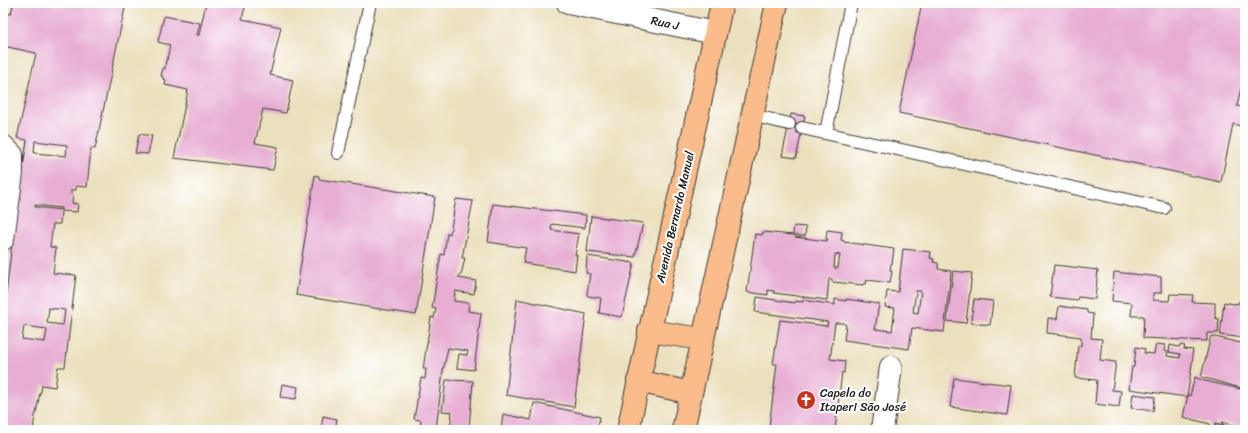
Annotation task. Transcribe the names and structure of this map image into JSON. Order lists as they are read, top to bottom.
{
  "streets": {
    "main road": ["Avenida Bernardo Manuel"],
    "street": ["Rua J"]
  },
  "crossings": [
    ["Rua J", "Avenida Bernardo Manuel"]
  ],
  "places": {
    "church": ["Capela do Itaperi São José"]
  }
}
